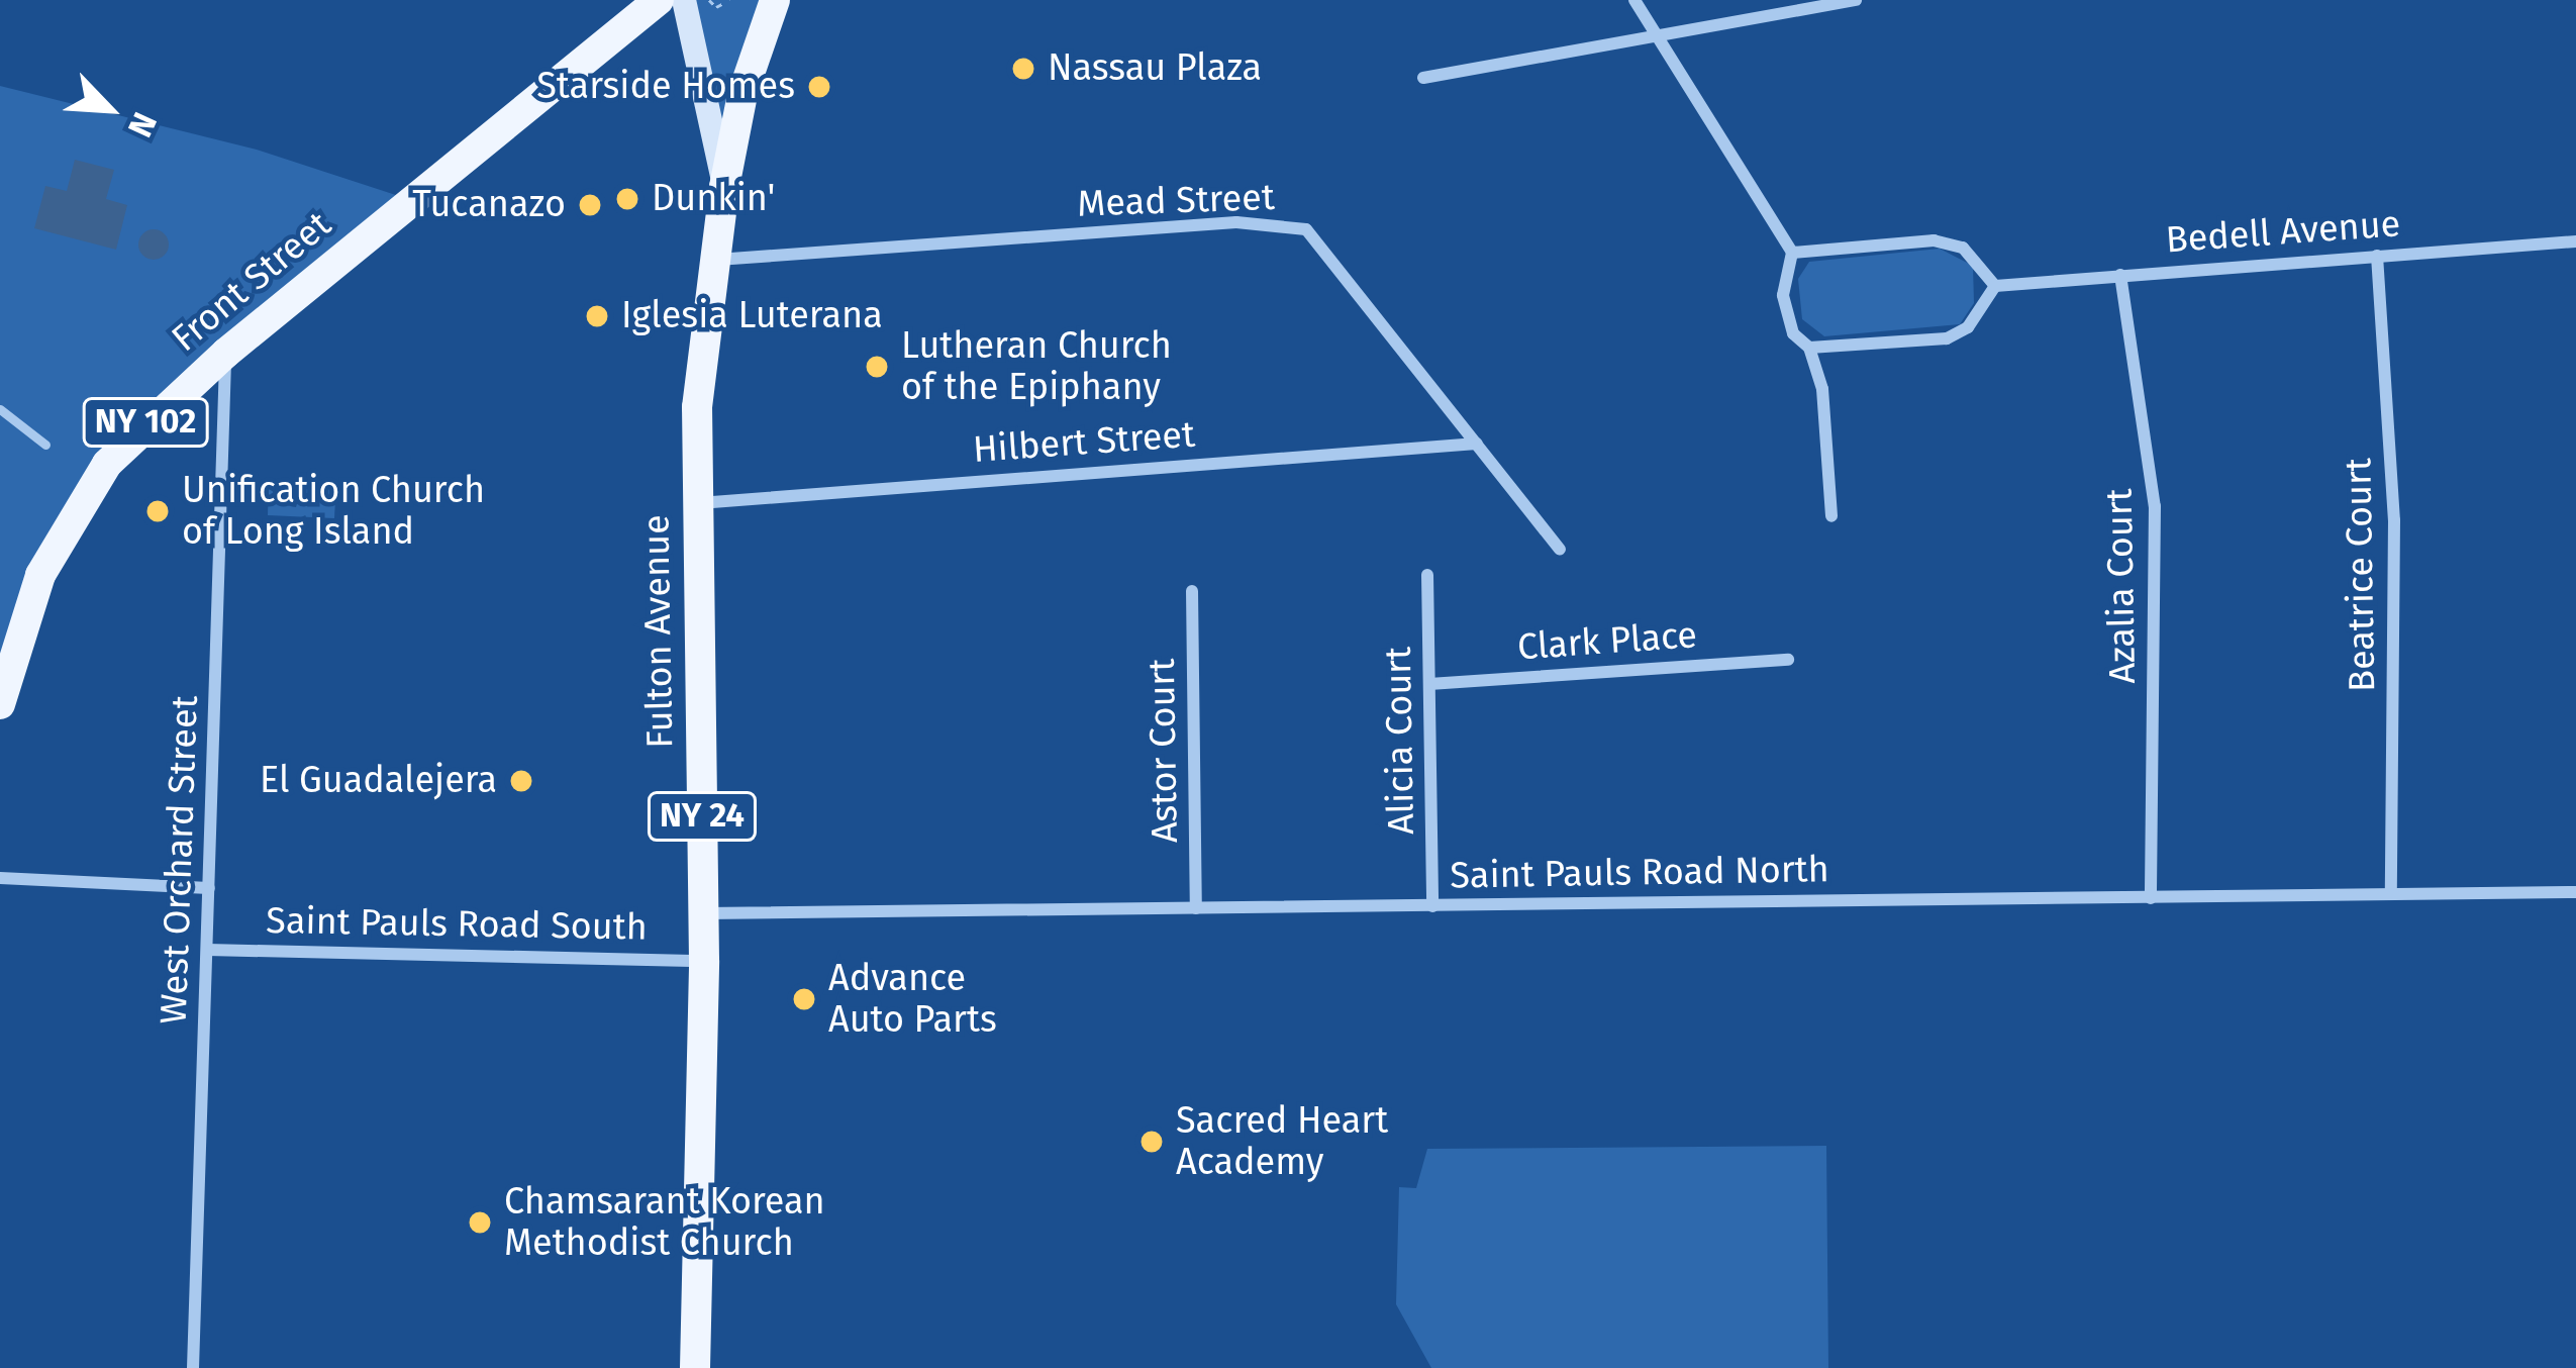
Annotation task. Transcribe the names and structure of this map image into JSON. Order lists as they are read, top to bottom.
{
  "streets": {
    "main road": [
      "Front Street",
      "NY 102",
      "Fulton Avenue",
      "NY 24"
    ],
    "street": [
      "Mead Street",
      "Bedell Avenue",
      "Hilbert Street",
      "Beatrice Court",
      "Azalia Court",
      "Clark Place",
      "Alicia Court",
      "Astor Court",
      "West Orchard Street",
      "Saint Pauls Road North",
      "Saint Pauls Road South"
    ]
  },
  "crossings": [
    ["Mead Street", "Hilbert Street"],
    ["Mead Street", "Fulton Avenue"],
    ["Bedell Avenue", "Beatrice Court"],
    ["Bedell Avenue", "Azalia Court"],
    ["Front Street", "West Orchard Street"],
    ["Hilbert Street", "Fulton Avenue"],
    ["Beatrice Court", "Saint Pauls Road North"],
    ["Azalia Court", "Saint Pauls Road North"],
    ["Fulton Avenue", "NY 24"],
    ["Fulton Avenue", "Saint Pauls Road North"],
    ["Fulton Avenue", "Saint Pauls Road South"],
    ["Clark Place", "Alicia Court"],
    ["Alicia Court", "Saint Pauls Road North"],
    ["Astor Court", "Saint Pauls Road North"],
    ["West Orchard Street", "Saint Pauls Road South"]
  ],
  "places": [
    "Nassau Plaza",
    "Starside Homes",
    "Dunkin'",
    "Tucanazo",
    "Iglesia Luterana",
    "Lutheran Church of the Epiphany",
    "Unification Church of Long Island",
    "El Guadalejera",
    "Advance Auto Parts",
    "Sacred Heart Academy",
    "Chamsarant Korean Methodist Church"
  ],
  "north": "bottom right"
}
